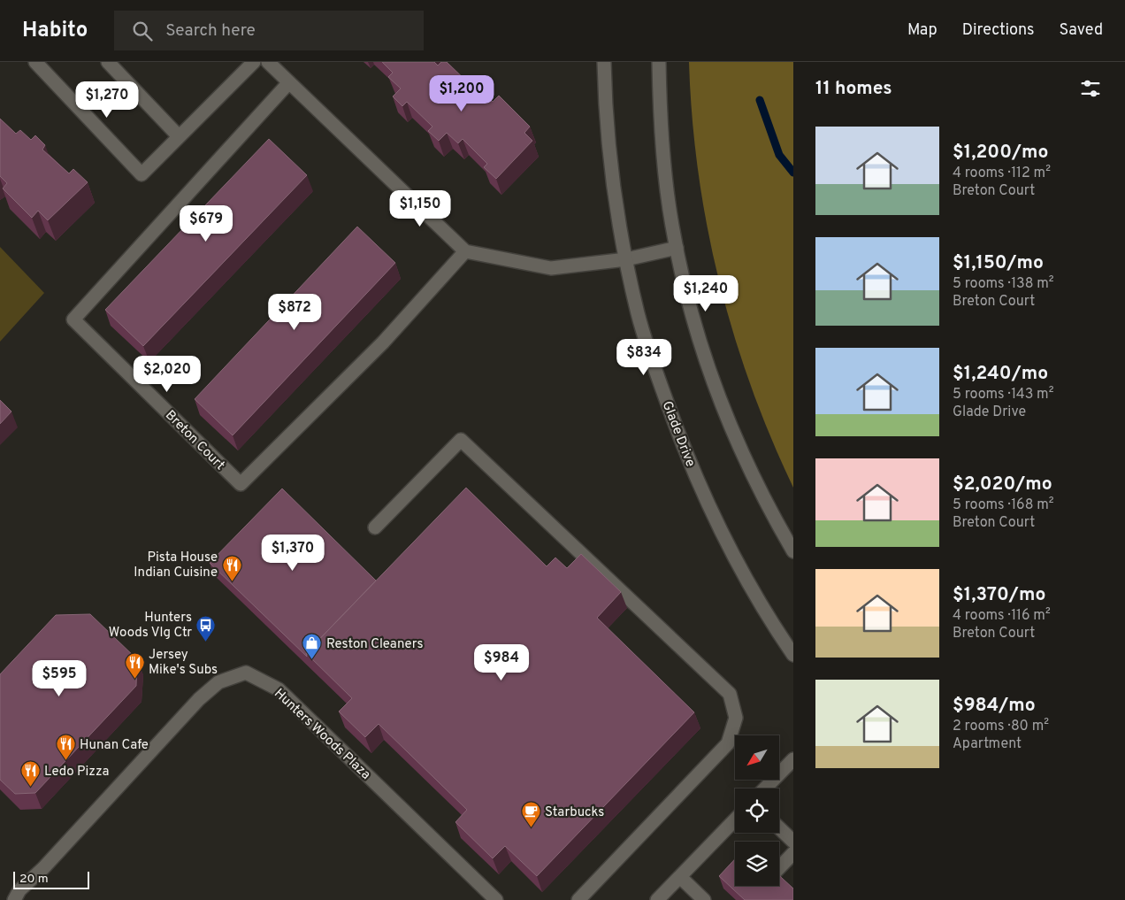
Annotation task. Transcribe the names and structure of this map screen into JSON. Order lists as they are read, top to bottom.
{
  "streets": {
    "street": ["Glade Drive", "Breton Court", "Hunters Woods Plaza"]
  },
  "places": {
    "restaurant": [
      "Pista House Indian Cuisine",
      "Jersey Mike's Subs",
      "Hunan Cafe",
      "Ledo Pizza"
    ],
    "bus stop": ["Hunters Woods Vlg Ctr"],
    "shop": ["Reston Cleaners"],
    "cafe": ["Starbucks"]
  },
  "scale_bar": "20 m",
  "north": "bottom left",
  "page": {
    "header": "Habito",
    "search": "Search here",
    "nav": ["Map", "Directions", "Saved"],
    "heading": "11 homes",
    "price": [
      "$1,200",
      "$1,270",
      "$1,150",
      "$679",
      "$1,240",
      "$872",
      "$834",
      "$2,020",
      "$1,370",
      "$984",
      "$595"
    ],
    "list": [
      {
        "name": "$1,200/mo",
        "note": "4 rooms · 112 m² · Breton Court"
      },
      {
        "name": "$1,150/mo",
        "note": "5 rooms · 138 m² · Breton Court"
      },
      {
        "name": "$1,240/mo",
        "note": "5 rooms · 143 m² · Glade Drive"
      },
      {
        "name": "$2,020/mo",
        "note": "5 rooms · 168 m² · Breton Court"
      },
      {
        "name": "$1,370/mo",
        "note": "4 rooms · 116 m² · Breton Court"
      },
      {
        "name": "$984/mo",
        "note": "2 rooms · 80 m² · Apartment"
      }
    ],
    "scale": "20 m"
  }
}
